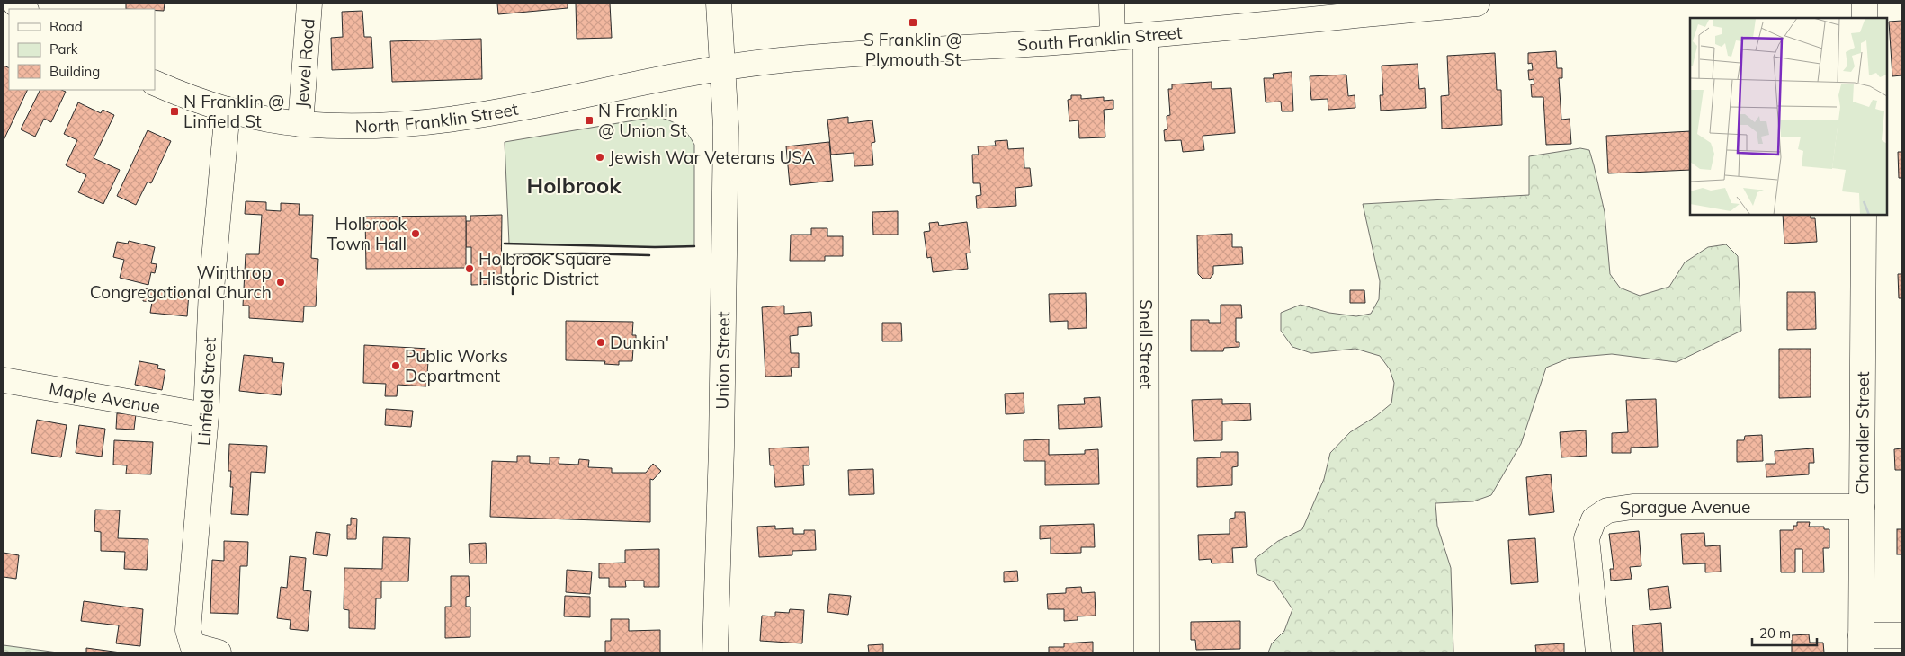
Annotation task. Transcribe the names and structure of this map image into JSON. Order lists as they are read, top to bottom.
{
  "streets": {
    "street": [
      "South Franklin Street",
      "Jewel Road",
      "North Franklin Street",
      "Snell Street",
      "Union Street",
      "Linfield Street",
      "Maple Avenue",
      "Chandler Street",
      "Sprague Avenue"
    ]
  },
  "crossings": [
    ["South Franklin Street", "North Franklin Street"],
    ["South Franklin Street", "Snell Street"],
    ["South Franklin Street", "Union Street"],
    ["Jewel Road", "North Franklin Street"],
    ["North Franklin Street", "Union Street"],
    ["North Franklin Street", "Linfield Street"],
    ["Linfield Street", "Maple Avenue"],
    ["Chandler Street", "Sprague Avenue"]
  ],
  "districts": ["Holbrook"],
  "places": {
    "transit": ["S Franklin @ Plymouth St", "N Franklin @ Linfield St", "N Franklin @ Union St"],
    "other": [
      "Jewish War Veterans USA",
      "Holbrook Town Hall",
      "Holbrook Square Historic District",
      "Winthrop Congregational Church",
      "Dunkin'",
      "Public Works Department"
    ]
  },
  "legend": ["Road", "Park", "Building"],
  "scale_bar": "20 m"
}
